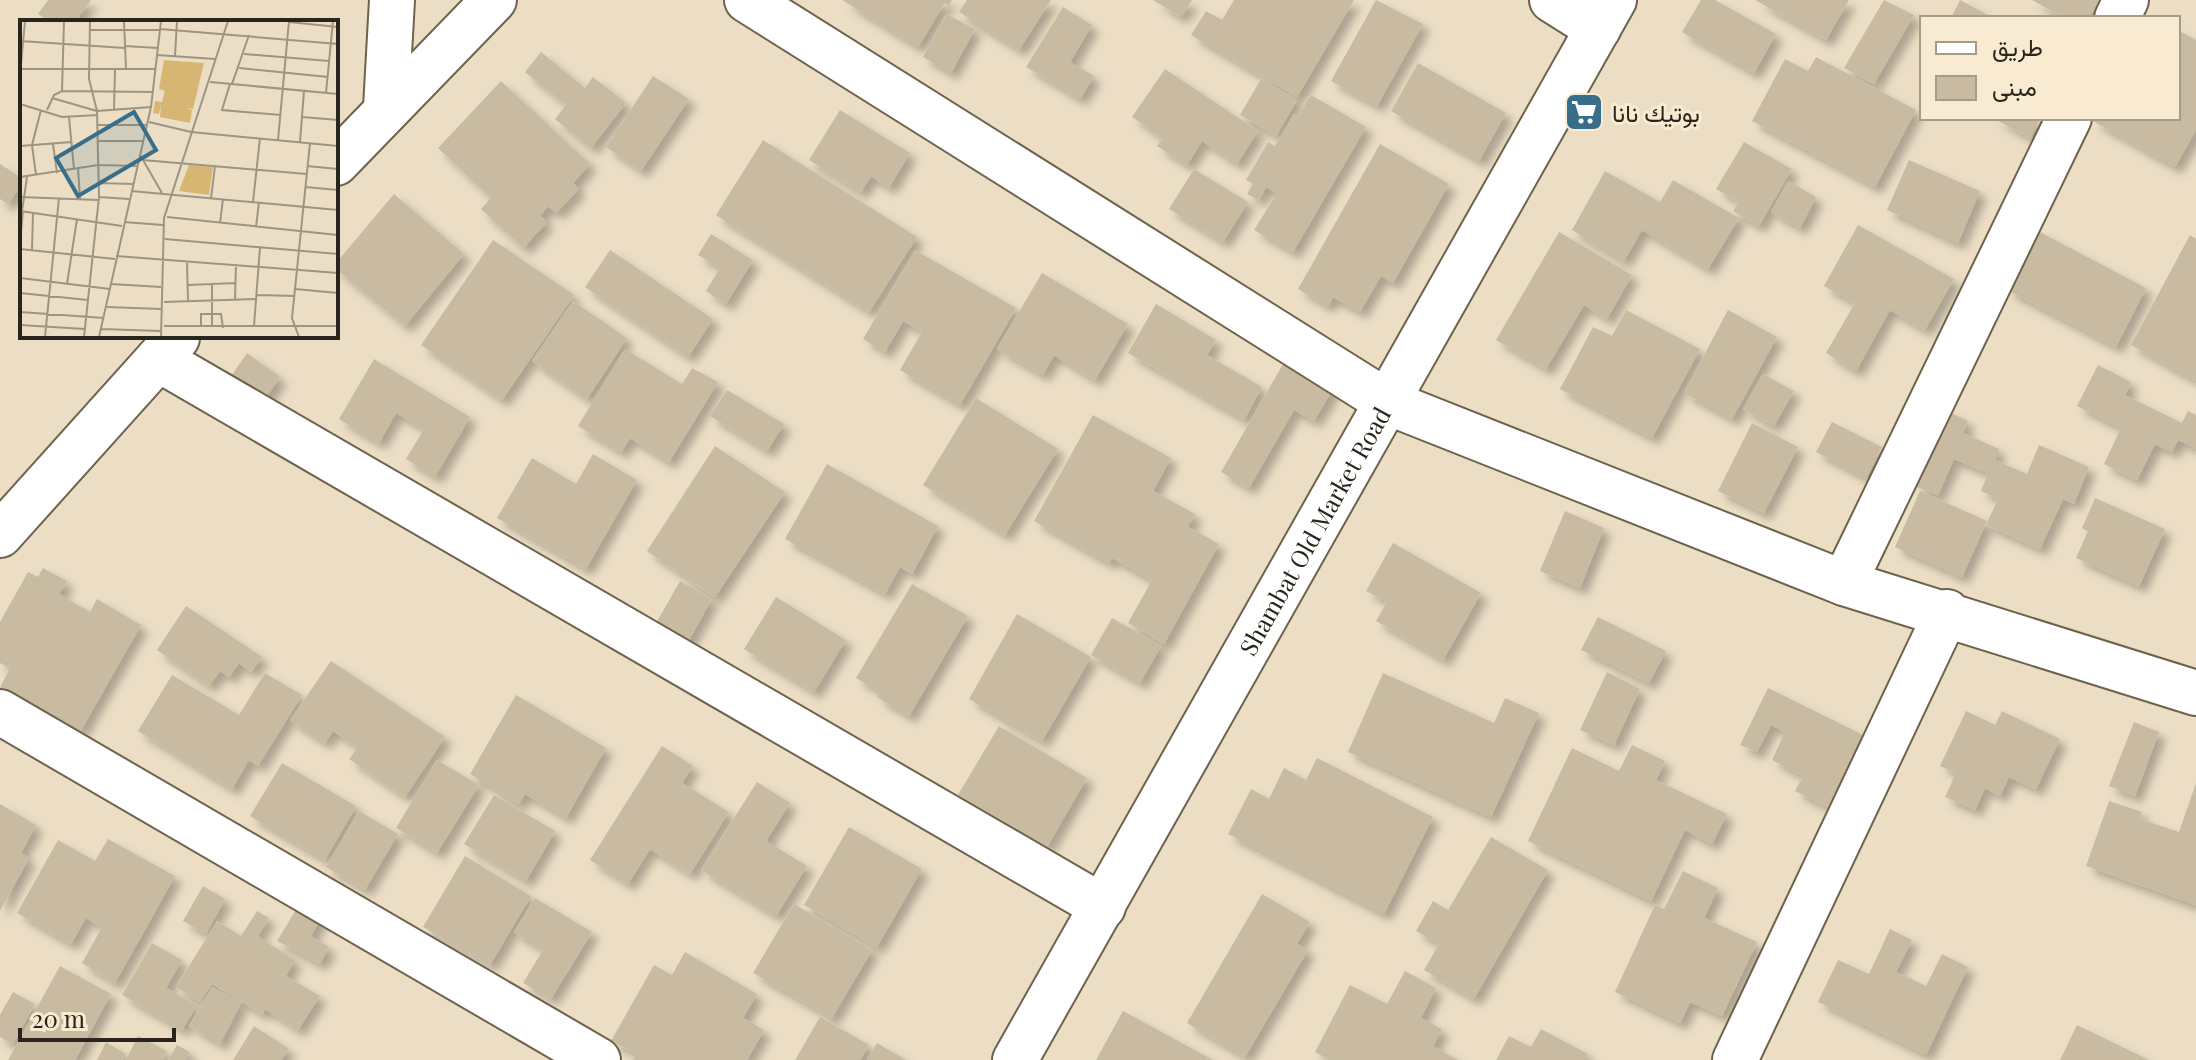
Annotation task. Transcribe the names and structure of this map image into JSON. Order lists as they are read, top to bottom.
{
  "streets": {
    "street": ["Shambat Old Market Road"]
  },
  "places": {
    "supermarket": ["بوتيك نانا"]
  },
  "legend": ["طريق", "مبنى"],
  "scale_bar": "20 m"
}
